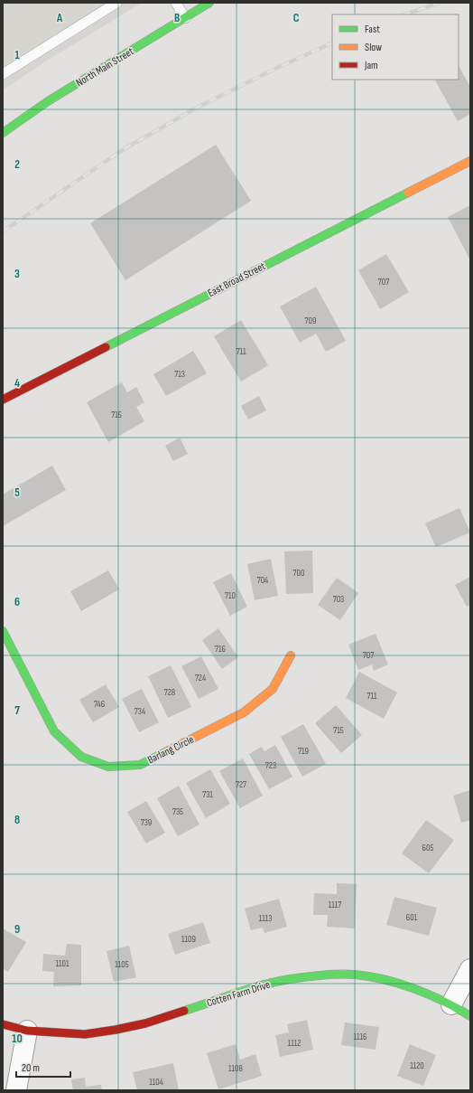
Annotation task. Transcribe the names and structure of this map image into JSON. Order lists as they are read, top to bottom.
{
  "streets": {
    "street": [
      "North Main Street",
      "East Broad Street",
      "Barlang Circle",
      "Cotten Farm Drive"
    ]
  },
  "house_numbers": [
    "707",
    "709",
    "711",
    "713",
    "715",
    "700",
    "704",
    "710",
    "703",
    "716",
    "707",
    "724",
    "728",
    "711",
    "746",
    "734",
    "715",
    "719",
    "723",
    "727",
    "731",
    "735",
    "739",
    "605",
    "1117",
    "601",
    "1113",
    "1109",
    "1101",
    "1105",
    "1116",
    "1112",
    "1120",
    "1108",
    "1104"
  ],
  "legend": ["Fast", "Slow", "Jam"],
  "scale_bar": "20 m",
  "grid": {
    "columns": ["A", "B", "C"],
    "rows": [
      "1",
      "2",
      "3",
      "4",
      "5",
      "6",
      "7",
      "8",
      "9",
      "10"
    ]
  }
}
